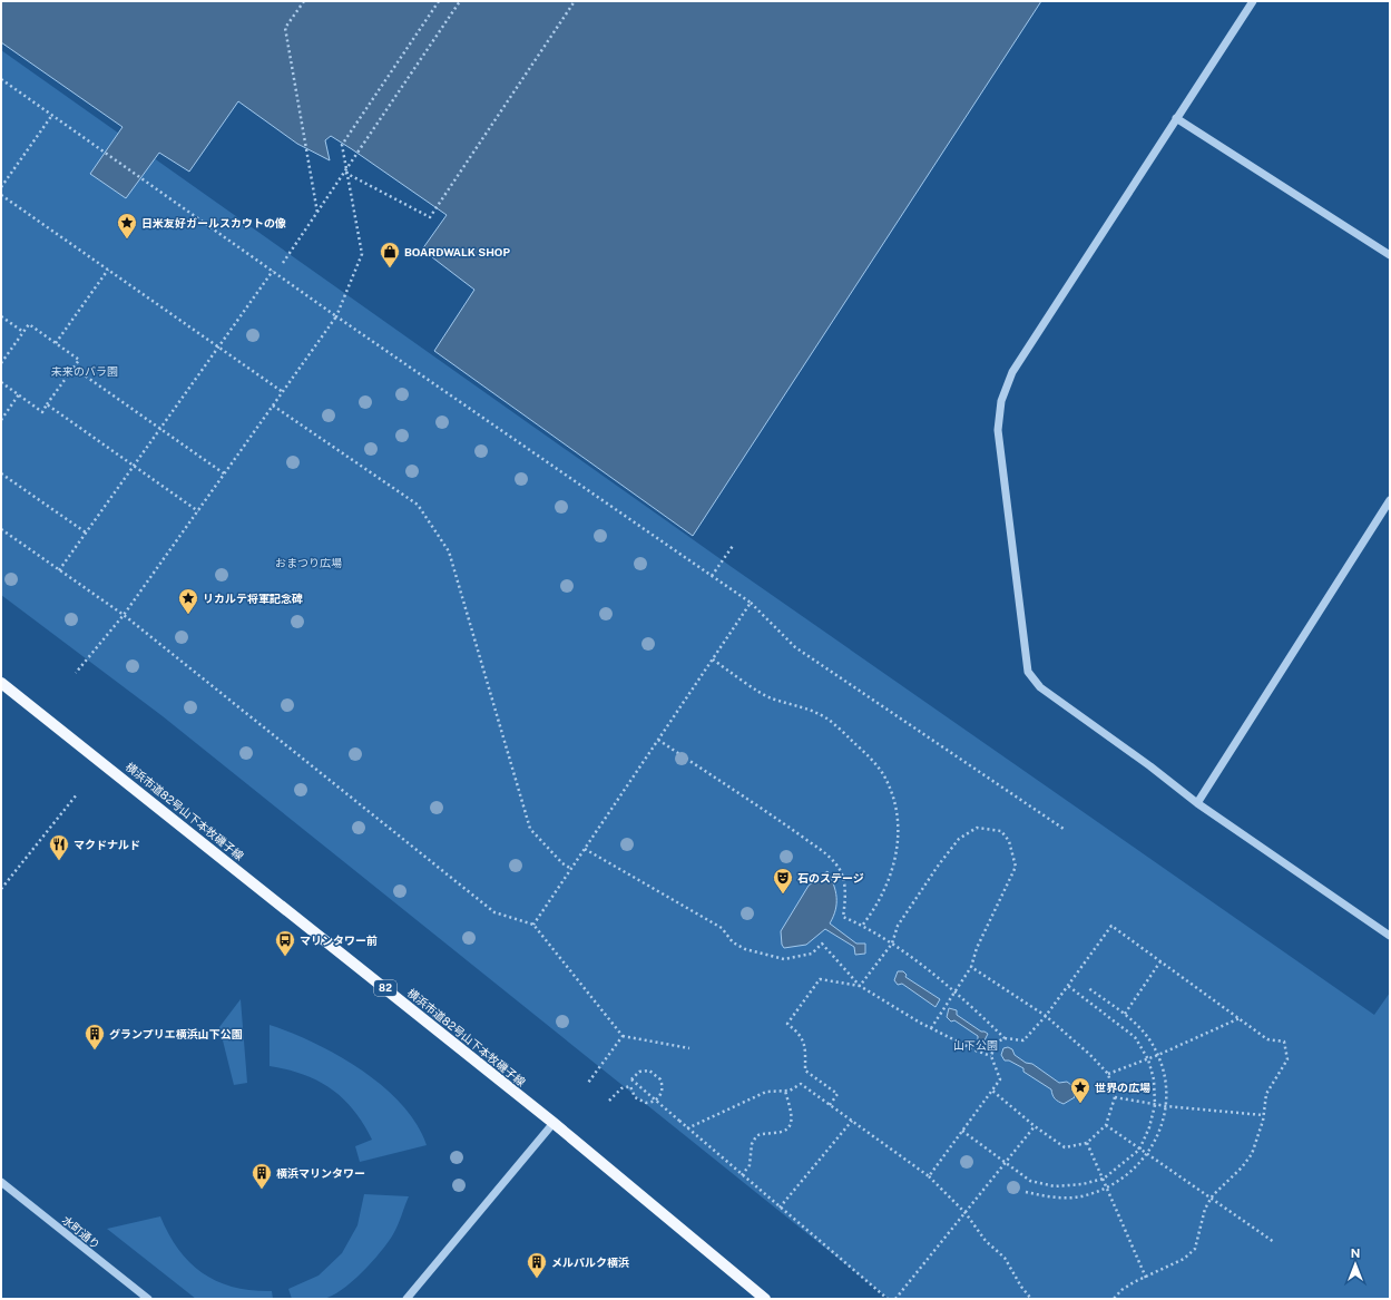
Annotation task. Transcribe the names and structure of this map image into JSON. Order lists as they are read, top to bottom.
{
  "streets": {
    "main road": ["横浜市道82号山下本牧磯子線", "82"],
    "street": ["水町通り"]
  },
  "parks": ["未来のバラ園", "おまつり広場", "山下公園"],
  "places": {
    "place": ["日米友好ガールスカウトの像", "リカルテ将軍記念碑", "世界の広場"],
    "shop": ["BOARDWALK SHOP"],
    "restaurant": ["マクドナルド"],
    "theatre": ["石のステージ"],
    "bus stop": ["マリンタワー前"],
    "building": ["グランプリエ横浜山下公園", "横浜マリンタワー", "メルパルク横浜"]
  },
  "north": "top"
}
